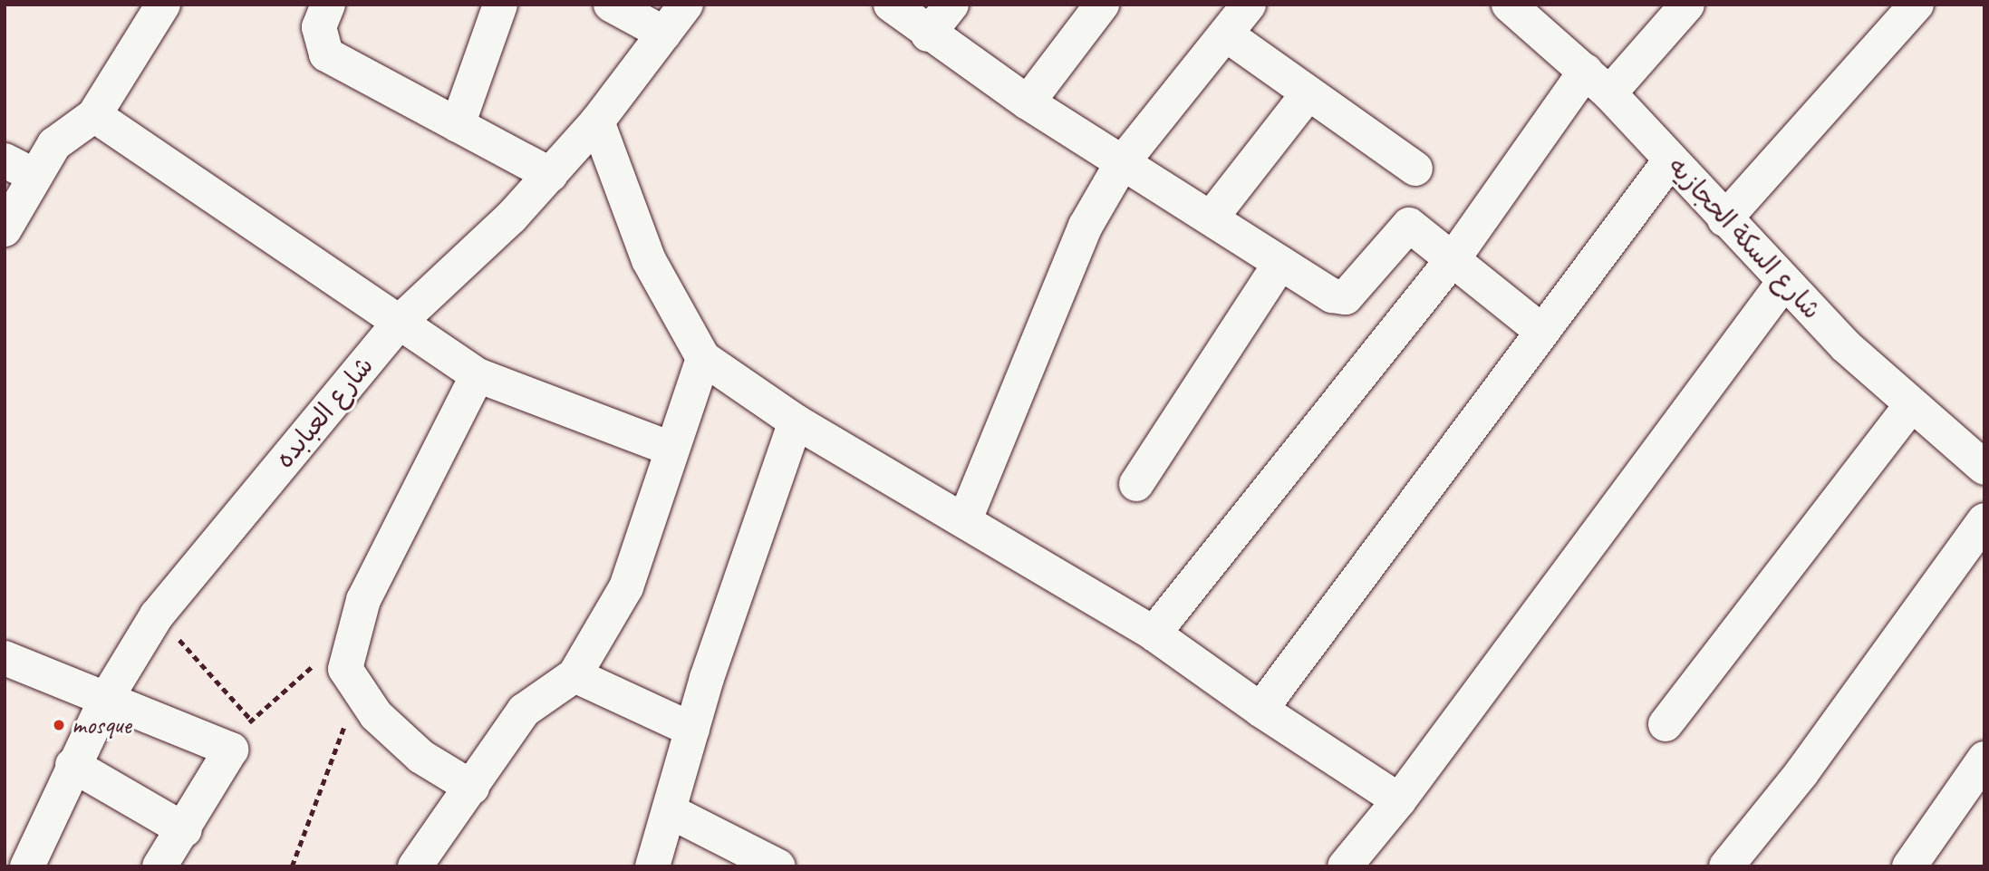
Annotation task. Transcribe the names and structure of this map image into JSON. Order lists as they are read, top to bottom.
{
  "streets": {
    "street": ["شارع السكة الحجازيه", "شارع العبابده"]
  },
  "places": ["mosque"]
}
